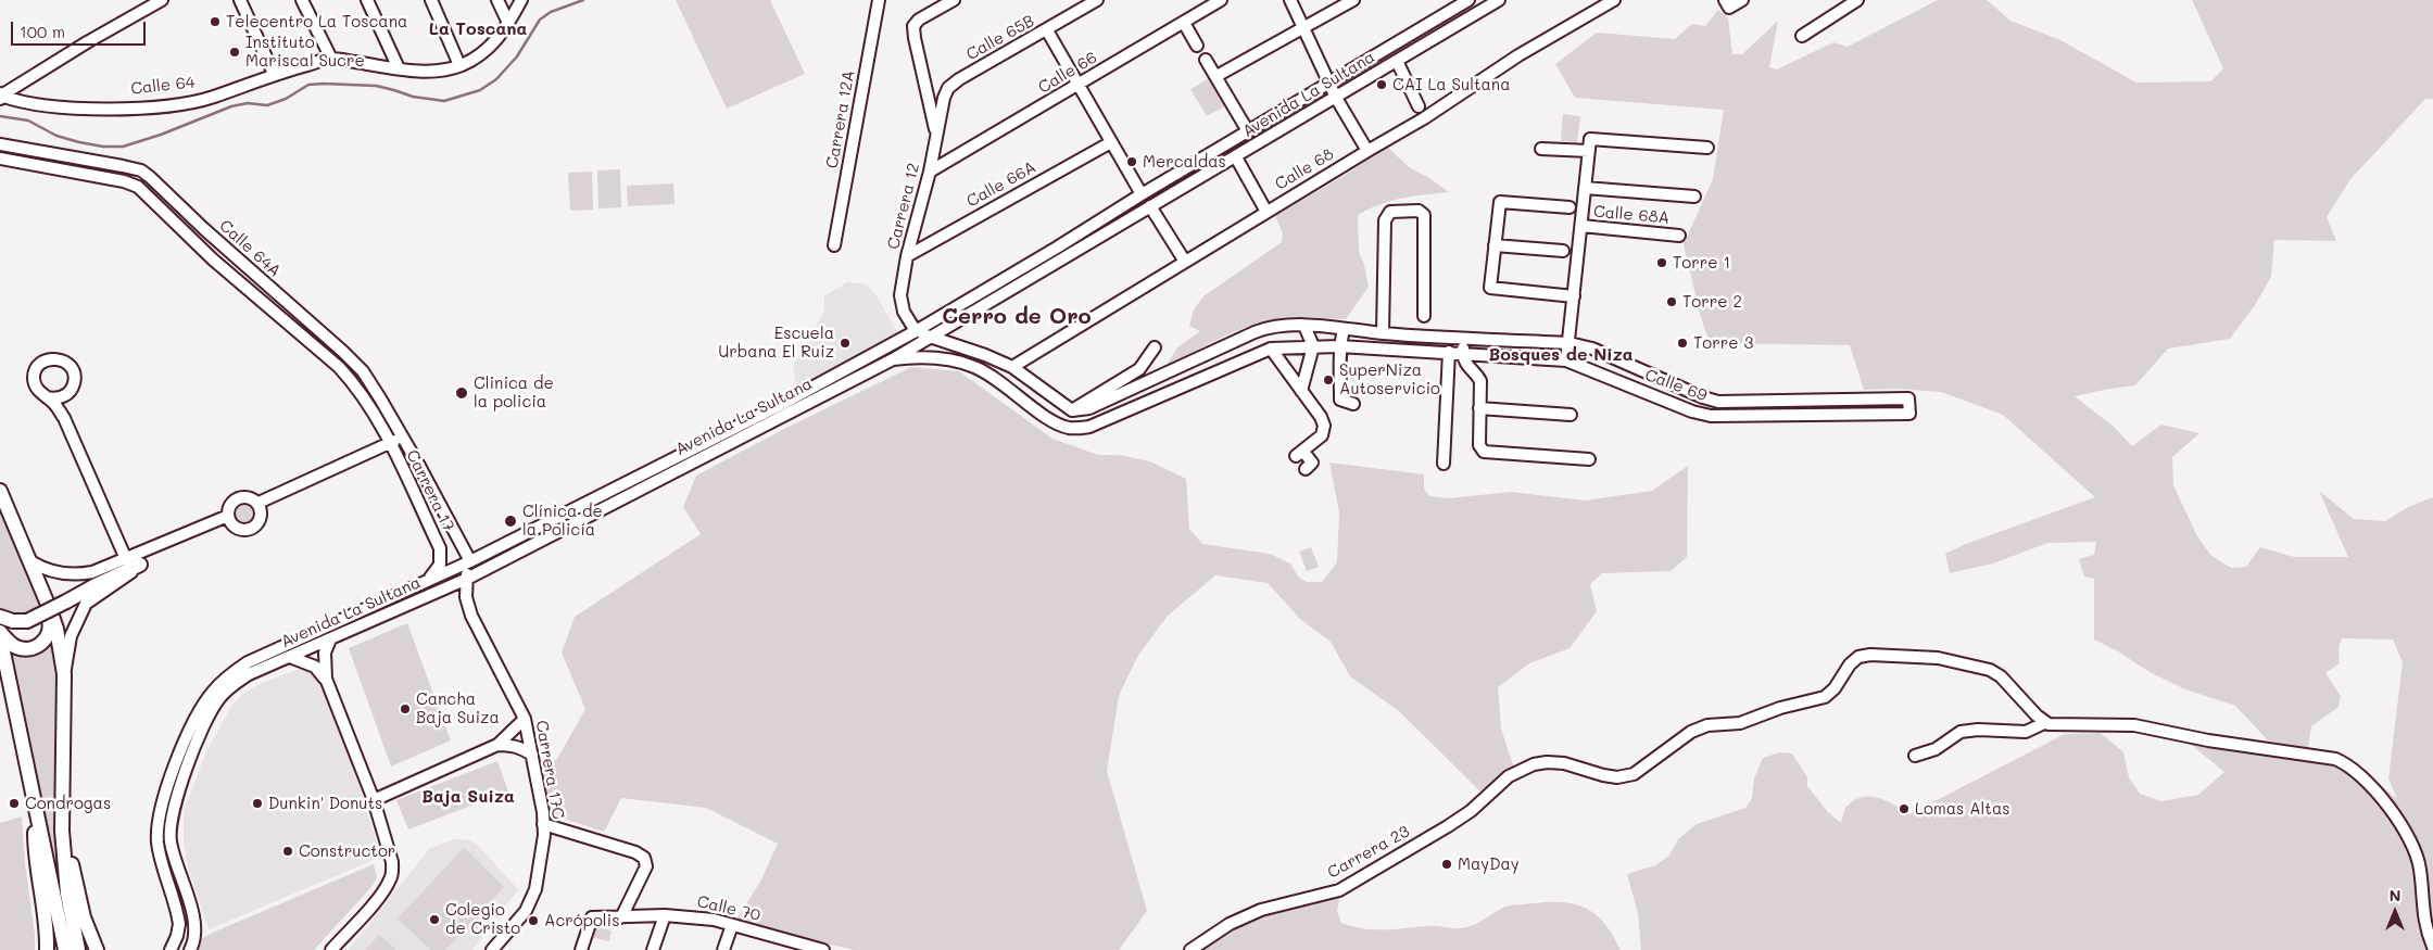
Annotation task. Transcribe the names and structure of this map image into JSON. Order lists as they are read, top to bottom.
{
  "streets": {
    "street": [
      "Calle 65B",
      "Calle 66",
      "Calle 64",
      "Avenida La Sultana",
      "Carrera 12A",
      "Calle 68",
      "Calle 66A",
      "Carrera 12",
      "Calle 68A",
      "Calle 64A",
      "Calle 69",
      "Carrera 17",
      "Carrera 17C",
      "Carrera 23",
      "Calle 70"
    ]
  },
  "crossings": [
    ["Calle 65B", "Carrera 12"],
    ["Calle 66", "Carrera 12"],
    ["Avenida La Sultana", "Carrera 12"],
    ["Avenida La Sultana", "Carrera 17"],
    ["Avenida La Sultana", "Carrera 17C"],
    ["Calle 66A", "Carrera 12"],
    ["Calle 64A", "Carrera 17"],
    ["Carrera 17", "Carrera 17C"]
  ],
  "districts": [
    "La Toscana",
    "Cerro de Oro",
    "Bosques de Niza",
    "Baja Suiza"
  ],
  "places": [
    "Telecentro La Toscana",
    "Instituto Mariscal Sucre",
    "CAI La Sultana",
    "Mercaldas",
    "Torre 1",
    "Torre 2",
    "Escuela Urbana El Ruiz",
    "Torre 3",
    "SuperNiza Autoservicio",
    "Clinica de la policia",
    "Clínica de la Policía",
    "Cancha Baja Suiza",
    "Condrogas",
    "Dunkin' Donuts",
    "Lomas Altas",
    "Constructor",
    "MayDay",
    "Colegio de Cristo",
    "Acrópolis"
  ],
  "scale_bar": "100 m",
  "north": "top"
}
